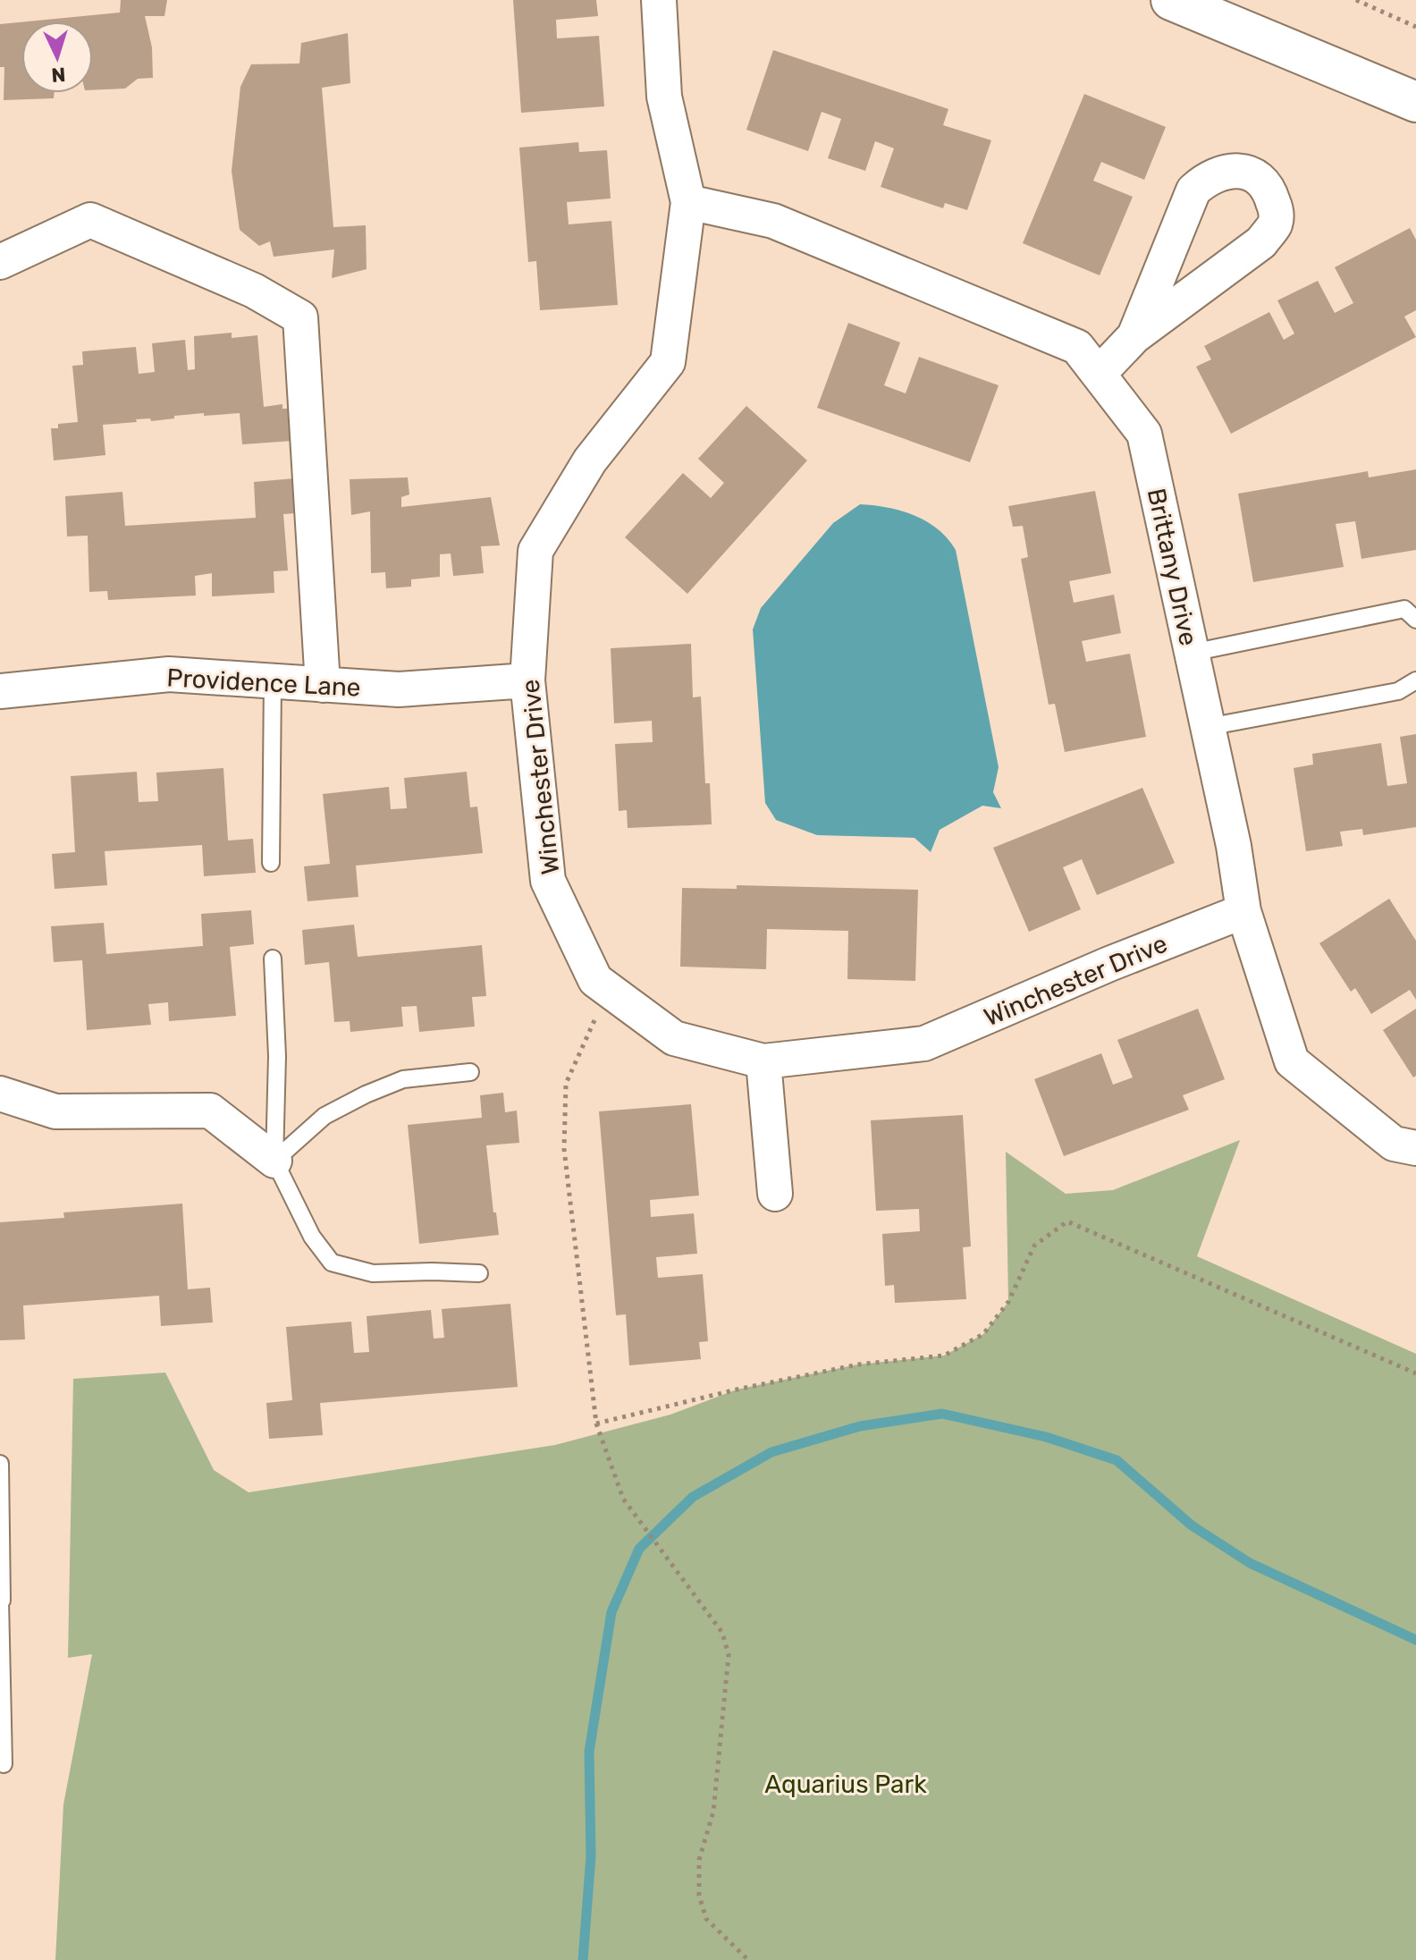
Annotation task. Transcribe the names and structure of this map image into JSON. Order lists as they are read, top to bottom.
{
  "streets": {
    "street": ["Brittany Drive", "Providence Lane", "Winchester Drive"]
  },
  "crossings": [
    ["Brittany Drive", "Winchester Drive"],
    ["Providence Lane", "Winchester Drive"]
  ],
  "parks": ["Aquarius Park"],
  "north": "bottom"
}
